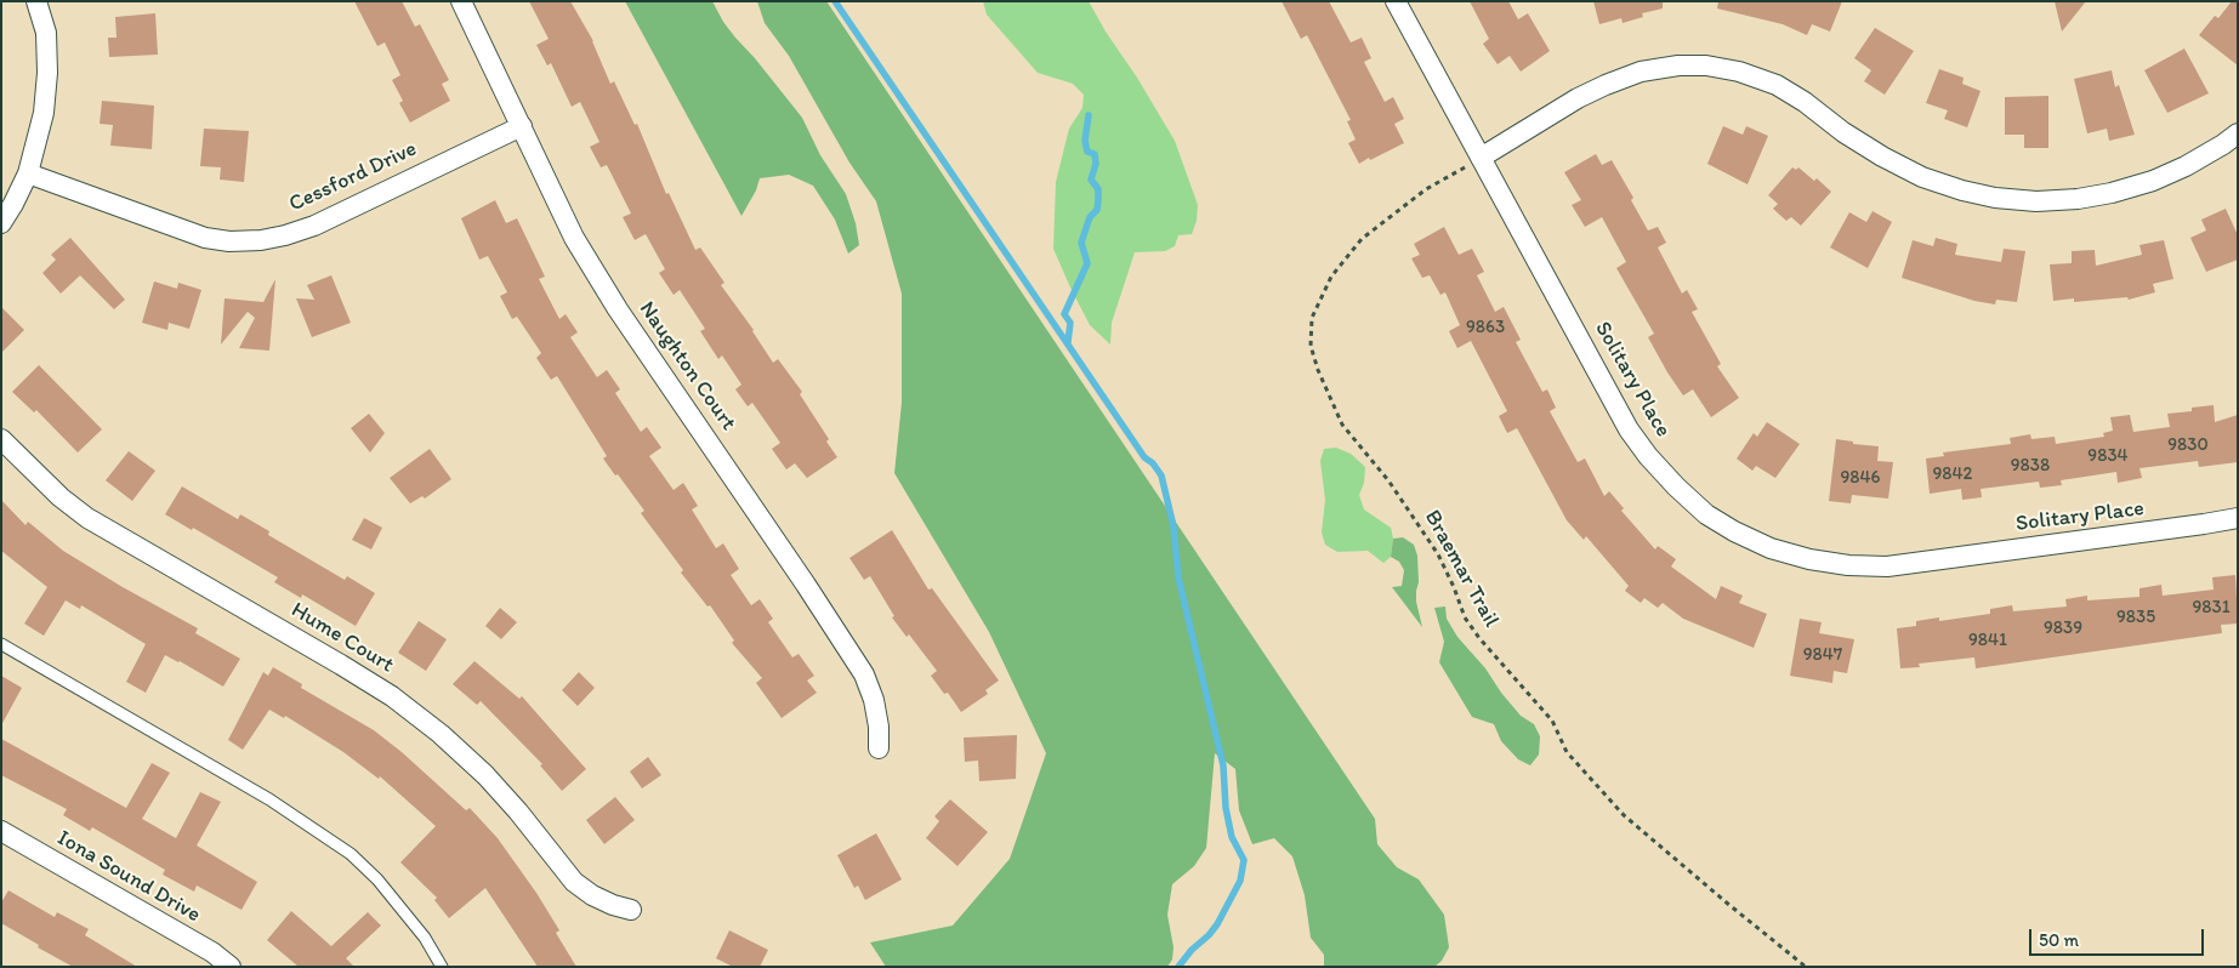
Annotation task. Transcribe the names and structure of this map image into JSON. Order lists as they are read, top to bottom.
{
  "streets": {
    "street": [
      "Cessford Drive",
      "Naughton Court",
      "Solitary Place",
      "Hume Court",
      "Iona Sound Drive"
    ],
    "path": ["Braemar Trail"]
  },
  "crossings": [
    ["Cessford Drive", "Naughton Court"],
    ["Solitary Place", "Braemar Trail"]
  ],
  "house_numbers": [
    "9863",
    "9830",
    "9834",
    "9838",
    "9842",
    "9846",
    "9831",
    "9835",
    "9839",
    "9841",
    "9847"
  ],
  "scale_bar": "50 m"
}
